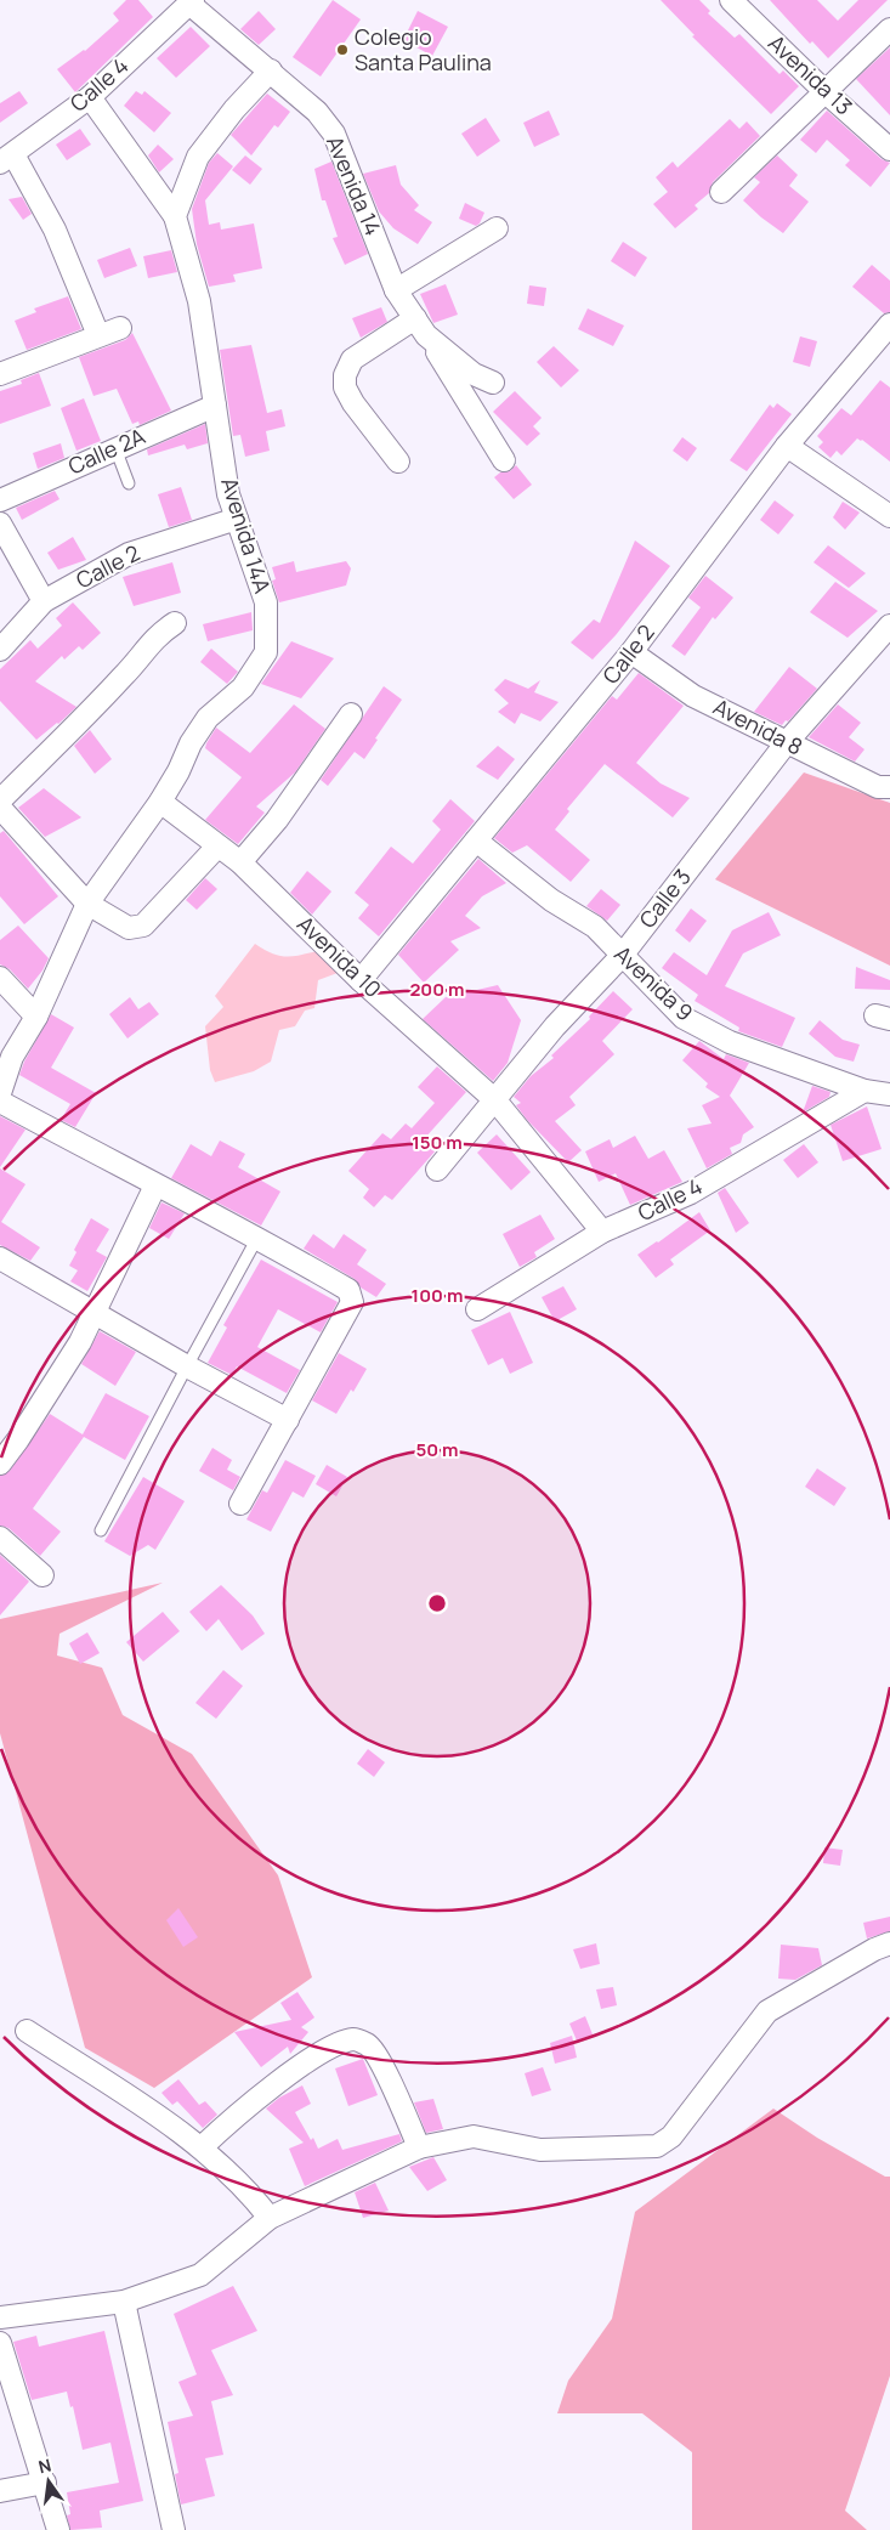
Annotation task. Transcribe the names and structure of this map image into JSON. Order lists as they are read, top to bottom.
{
  "streets": {
    "street": [
      "Avenida 13",
      "Calle 4",
      "Avenida 14",
      "Calle 2A",
      "Avenida 14A",
      "Calle 2",
      "Avenida 8",
      "Calle 3",
      "Avenida 10",
      "Avenida 9"
    ]
  },
  "crossings": [
    ["Calle 4", "Avenida 14"],
    ["Calle 4", "Avenida 14A"],
    ["Calle 4", "Avenida 10"],
    ["Calle 4", "Avenida 9"],
    ["Calle 2A", "Avenida 14A"],
    ["Avenida 14A", "Calle 2"],
    ["Avenida 14A", "Avenida 10"],
    ["Calle 2", "Avenida 8"],
    ["Calle 2", "Avenida 10"],
    ["Calle 2", "Avenida 9"],
    ["Avenida 8", "Calle 3"],
    ["Calle 3", "Avenida 10"],
    ["Calle 3", "Avenida 9"]
  ],
  "places": ["Colegio Santa Paulina"],
  "north": "top",
  "rings": [
    "200 m",
    "150 m",
    "100 m",
    "50 m"
  ]
}
